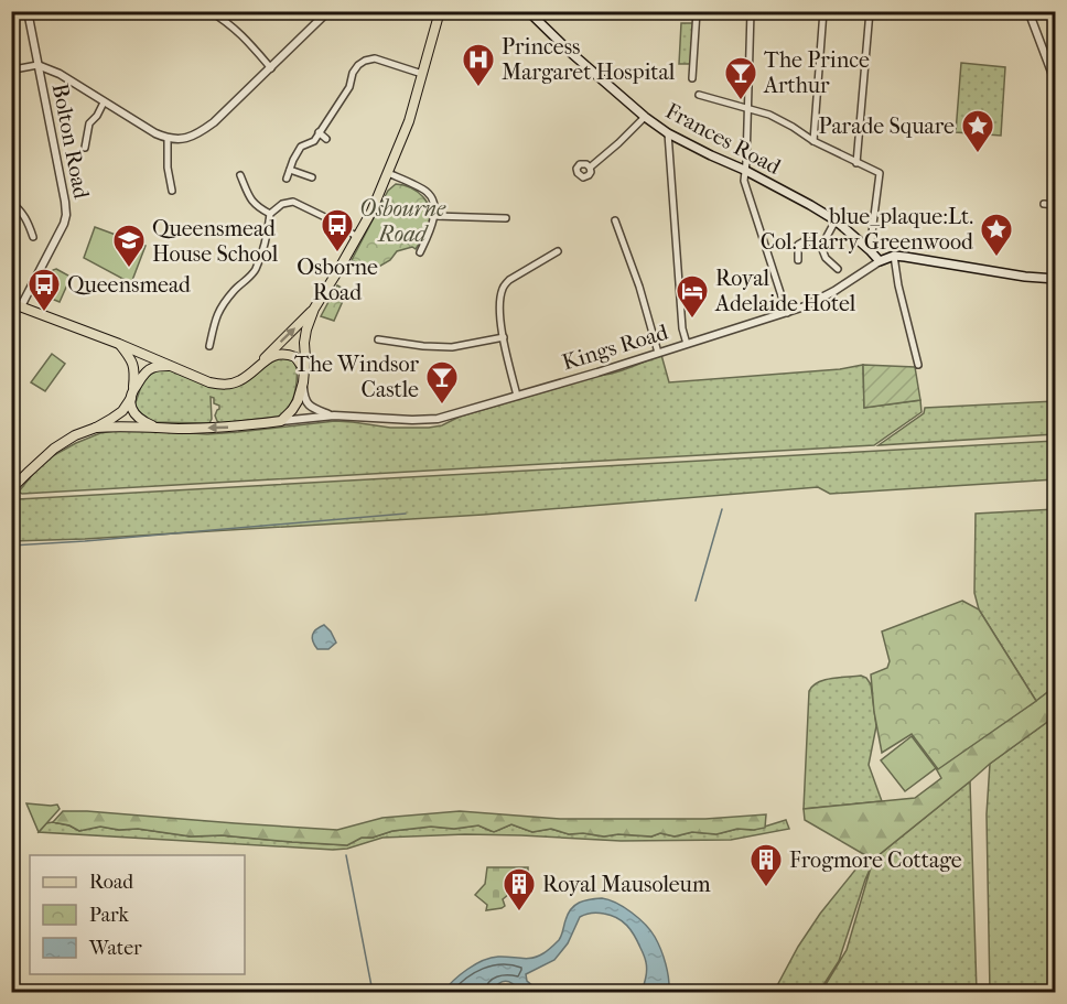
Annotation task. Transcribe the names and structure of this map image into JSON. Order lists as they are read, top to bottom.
{
  "streets": {
    "main road": ["Frances Road", "Kings Road"],
    "street": ["Bolton Road"]
  },
  "crossings": [
    ["Frances Road", "Kings Road"]
  ],
  "parks": ["Osbourne Road"],
  "places": {
    "hospital": ["Princess Margaret Hospital"],
    "bar": ["The Prince Arthur", "The Windsor Castle"],
    "place": ["Parade Square", "blue_plaque:Lt. Col. Harry Greenwood"],
    "bus stop": ["Osborne Road", "Queensmead"],
    "school or university": ["Queensmead House School"],
    "hotel": ["Royal Adelaide Hotel"],
    "building": ["Frogmore Cottage", "Royal Mausoleum"]
  },
  "legend": ["Road", "Park", "Water"]
}
